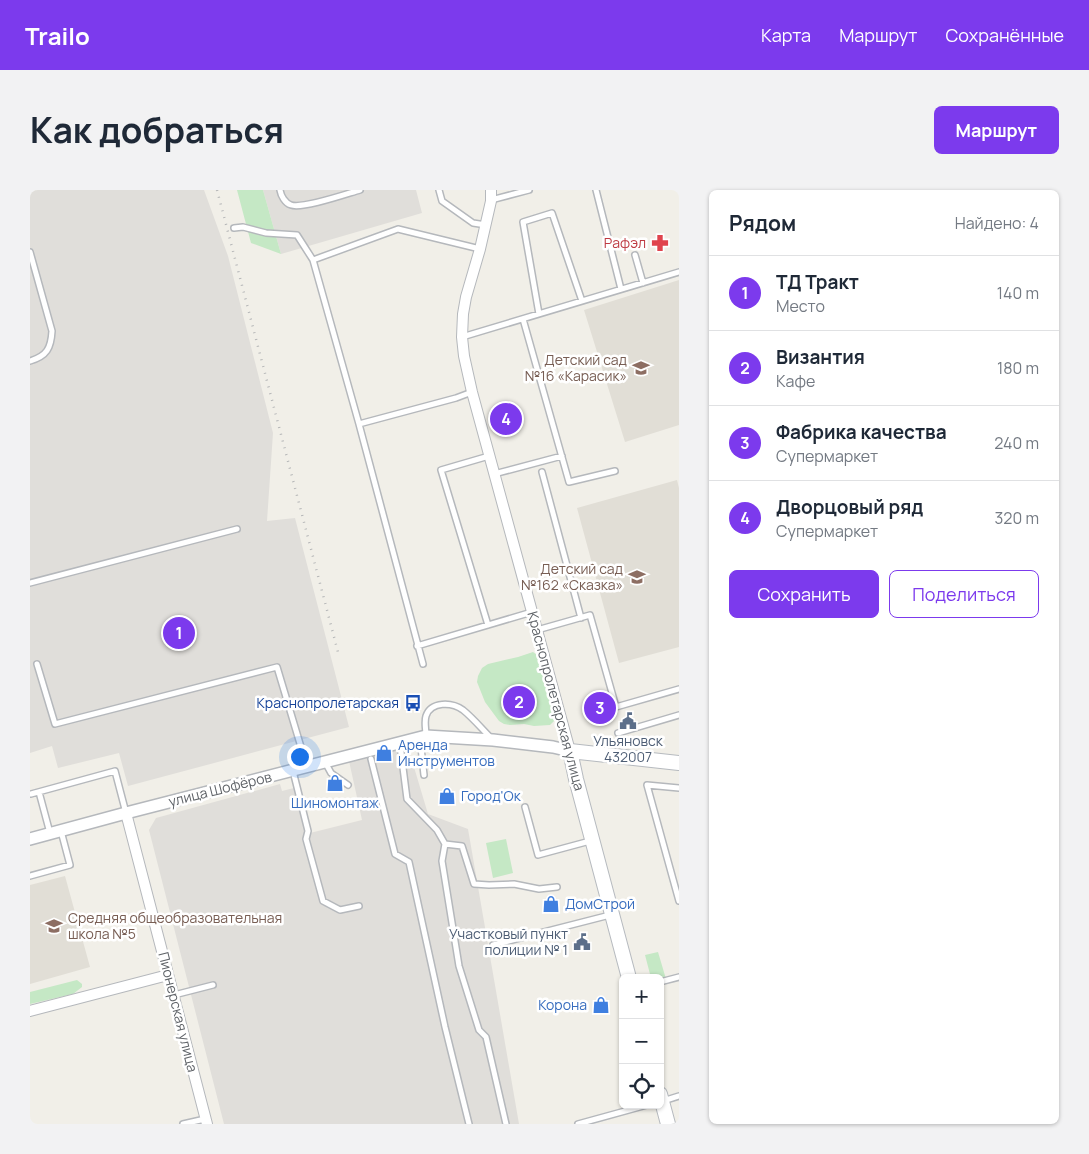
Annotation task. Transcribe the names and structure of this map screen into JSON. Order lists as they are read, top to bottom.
{
  "streets": {
    "main road": ["Краснопролетарская улица", "улица Шофёров"],
    "street": ["Пионерская улица"]
  },
  "crossings": [
    ["Краснопролетарская улица", "улица Шофёров"],
    ["улица Шофёров", "Пионерская улица"]
  ],
  "places": {
    "pharmacy": ["Рафэл"],
    "school or university": ["Детский сад №16 «Карасик»", "Детский сад №162 «Сказка»", "Средняя общеобразовательная школа №5"],
    "bus stop": ["Краснопролетарская"],
    "public building": ["Ульяновск 432007", "Участковый пункт полиции № 1"],
    "shop": [
      "Аренда Инструментов",
      "Шиномонтаж",
      "Город'Ок",
      "ДомСтрой",
      "Корона"
    ]
  },
  "page": {
    "header": "Trailo",
    "nav": ["Карта", "Маршрут", "Сохранённые"],
    "title": "Как добраться",
    "buttons": [
      "Маршрут",
      ["Сохранить", "Поделиться"]
    ],
    "heading": ["Рядом", "Найдено: 4"],
    "list": [
      {
        "mark": "1",
        "name": "ТД Тракт",
        "note": "Место",
        "value": "140 m"
      },
      {
        "mark": "2",
        "name": "Византия",
        "note": "Кафе",
        "value": "180 m"
      },
      {
        "mark": "3",
        "name": "Фабрика качества",
        "note": "Супермаркет",
        "value": "240 m"
      },
      {
        "mark": "4",
        "name": "Дворцовый ряд",
        "note": "Супермаркет",
        "value": "320 m"
      }
    ],
    "pins": [
      "4",
      "1",
      "2",
      "3"
    ],
    "map_buttons": ["+", "−"]
  }
}
